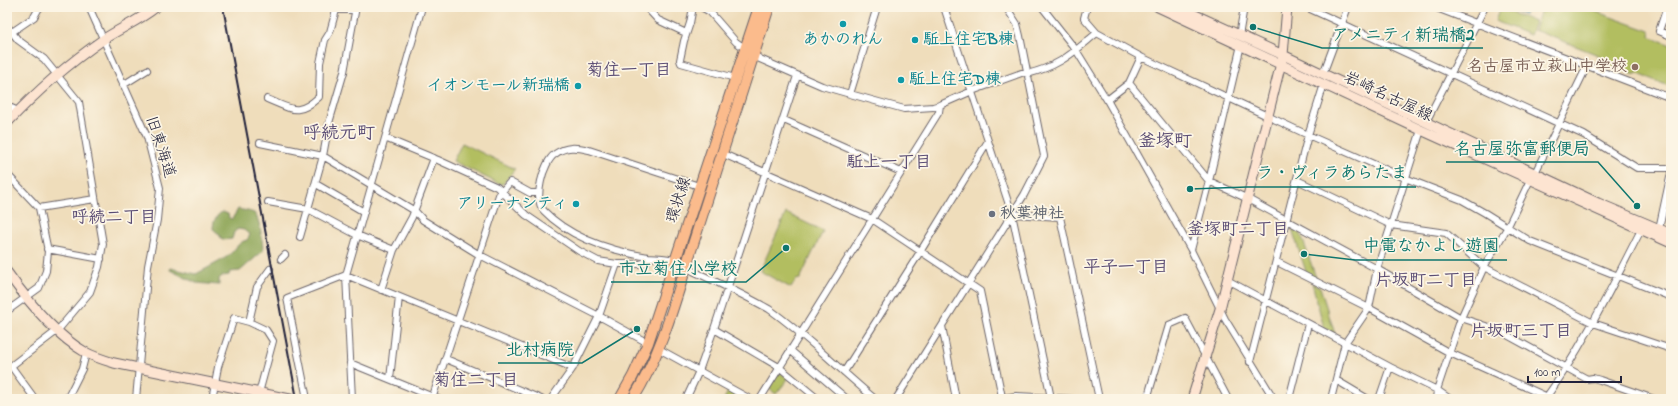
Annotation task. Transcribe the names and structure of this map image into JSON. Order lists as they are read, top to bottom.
{
  "streets": {
    "main road": ["岩崎名古屋線", "環状線"],
    "street": ["旧東海道"]
  },
  "districts": [
    "菊住一丁目",
    "呼続元町",
    "釜塚町",
    "駈上一丁目",
    "呼続二丁目",
    "釜塚町二丁目",
    "平子一丁目",
    "片坂町二丁目",
    "片坂町三丁目",
    "菊住二丁目"
  ],
  "places": [
    "あかのれん",
    "アメニティ新瑞橋2",
    "駈上住宅B棟",
    "名古屋市立萩山中学校",
    "駈上住宅D棟",
    "イオンモール新瑞橋",
    "ラ・ヴィラあらたま",
    "アリーナシティ",
    "名古屋弥富郵便局",
    "秋葉神社",
    "市立菊住小学校",
    "中電なかよし遊園",
    "北村病院"
  ],
  "scale_bar": "100 m"
}
